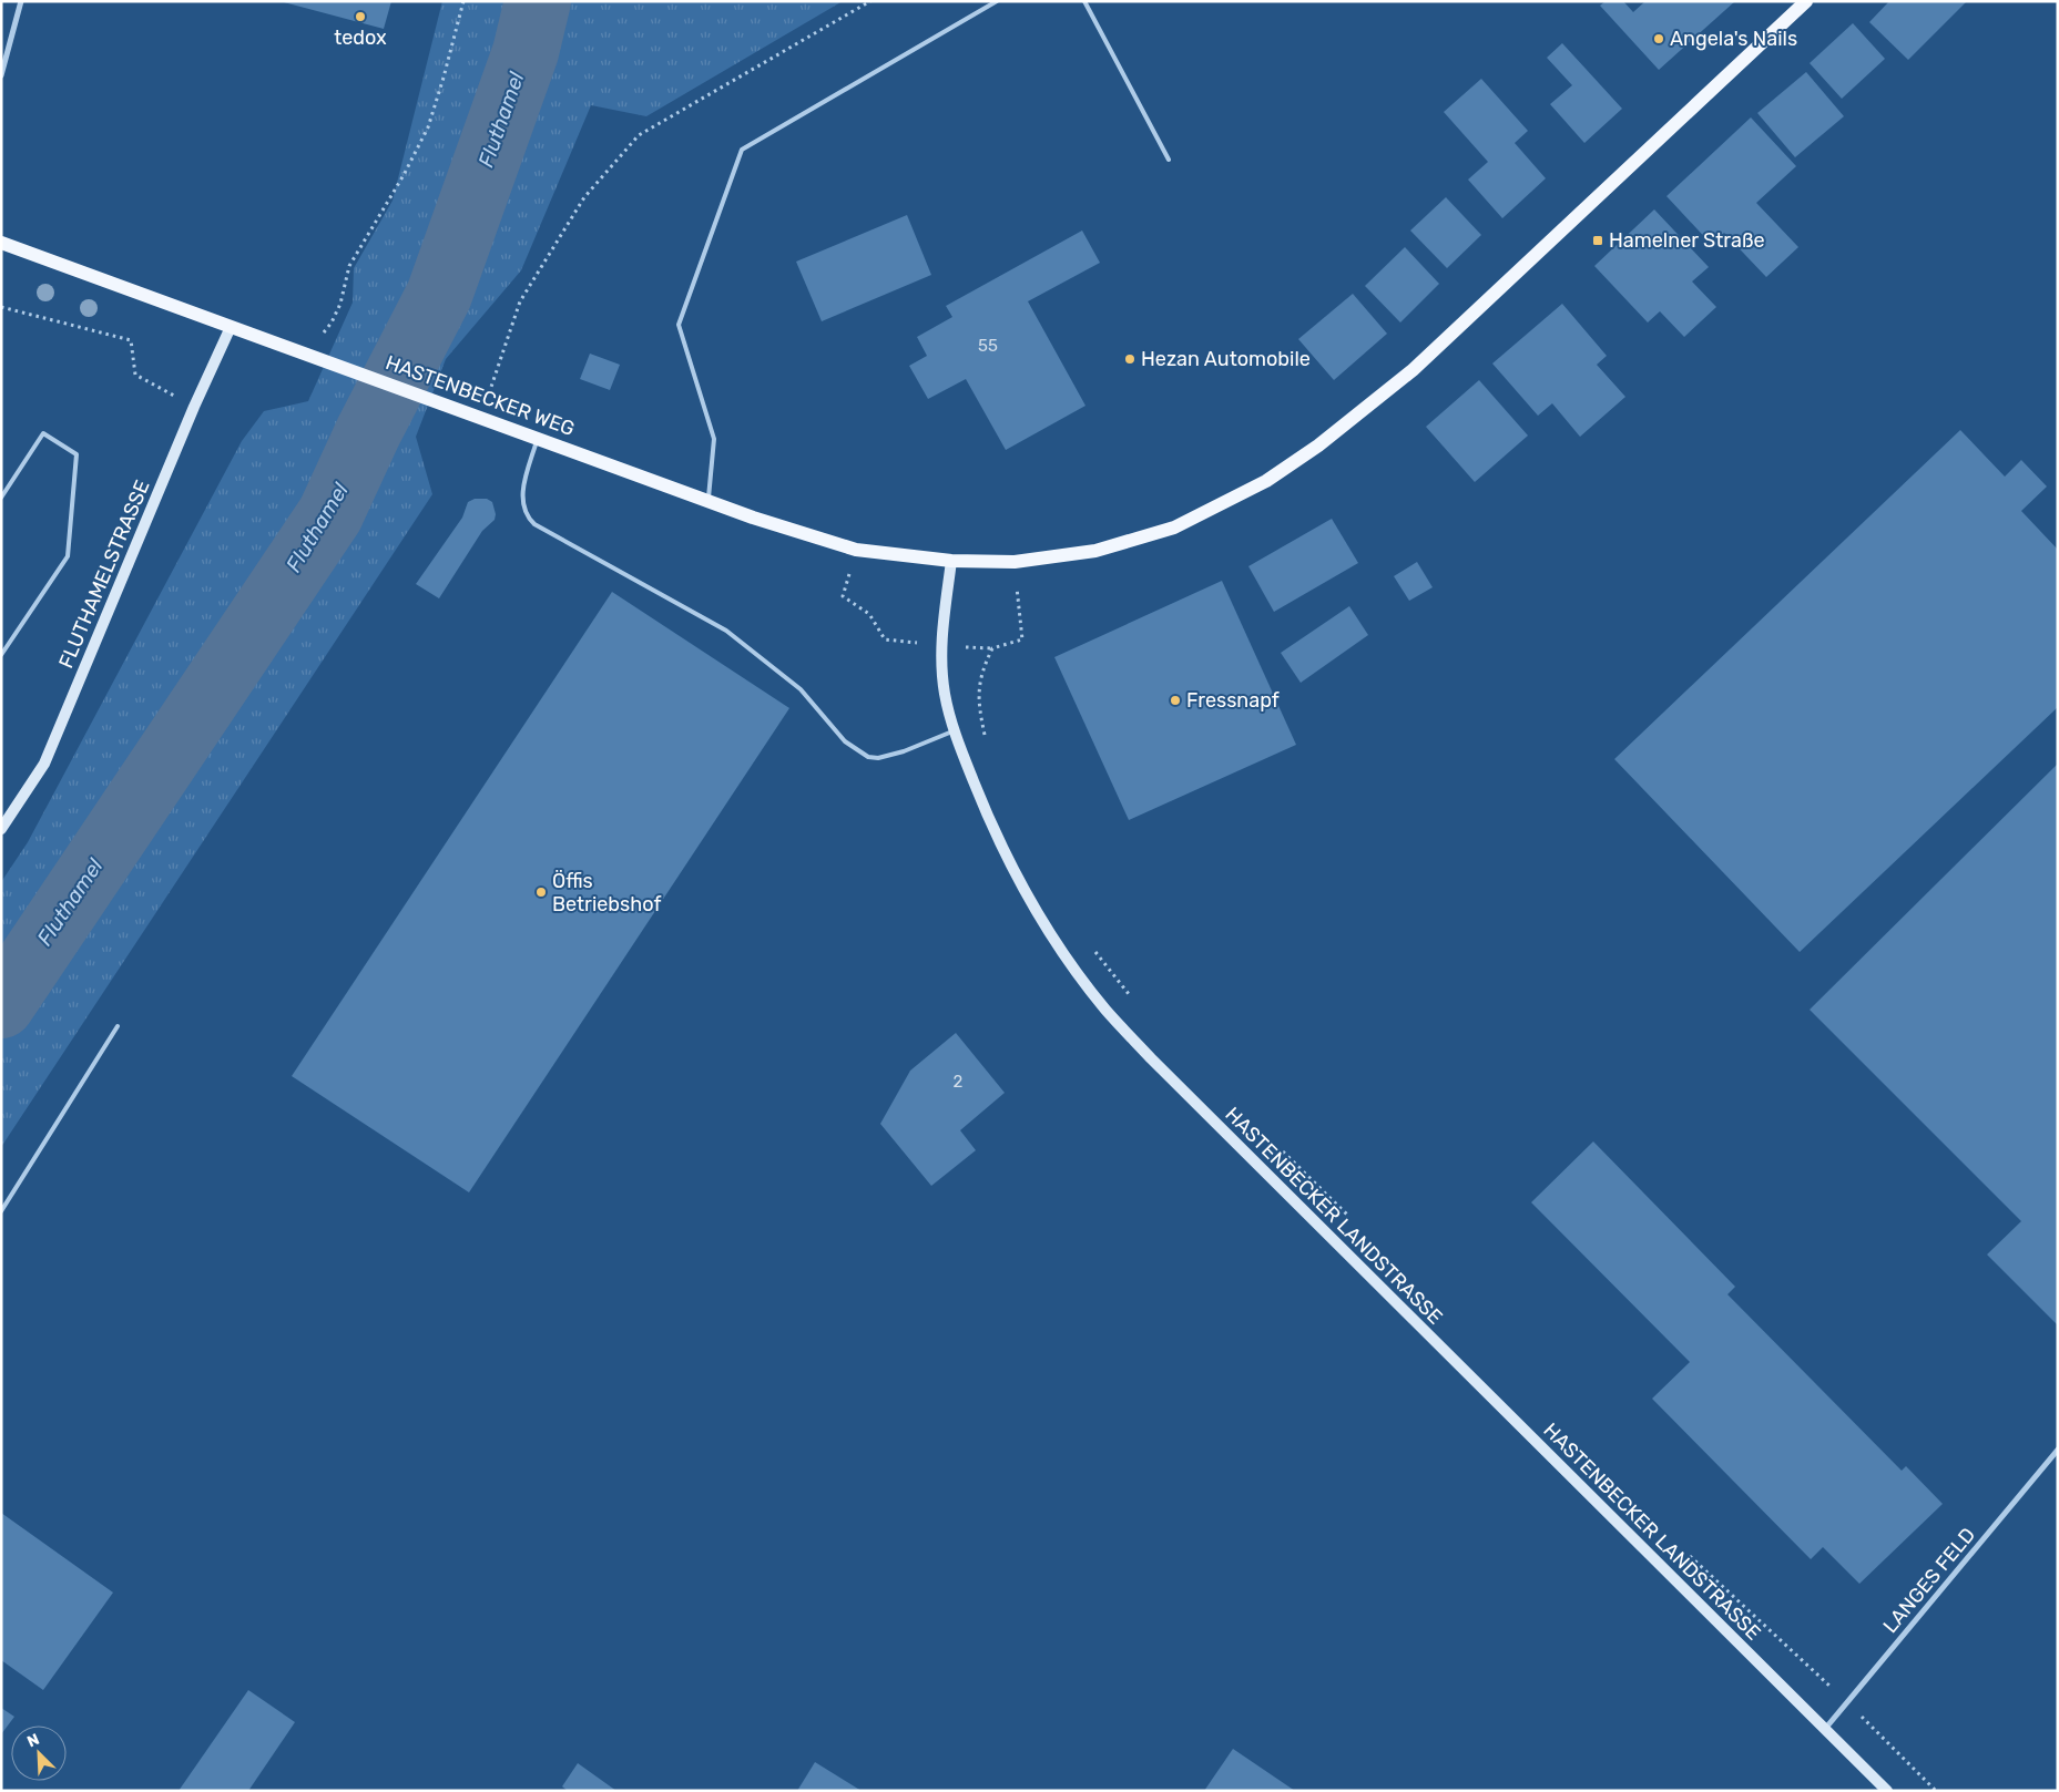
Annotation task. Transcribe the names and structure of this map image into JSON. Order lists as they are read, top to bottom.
{
  "streets": {
    "main road": ["HASTENBECKER WEG", "FLUTHAMELSTRASSE", "HASTENBECKER LANDSTRASSE"],
    "street": ["LANGES FELD"]
  },
  "crossings": [
    ["HASTENBECKER WEG", "FLUTHAMELSTRASSE"],
    ["HASTENBECKER WEG", "HASTENBECKER LANDSTRASSE"],
    ["HASTENBECKER LANDSTRASSE", "LANGES FELD"]
  ],
  "water": ["Fluthamel"],
  "places": {
    "other": [
      "tedox",
      "Angela's Nails",
      "Hezan Automobile",
      "Fressnapf",
      "Öffis Betriebshof"
    ],
    "transit": ["Hamelner Straße"]
  },
  "house_numbers": ["55", "2"],
  "north": "top left"
}
